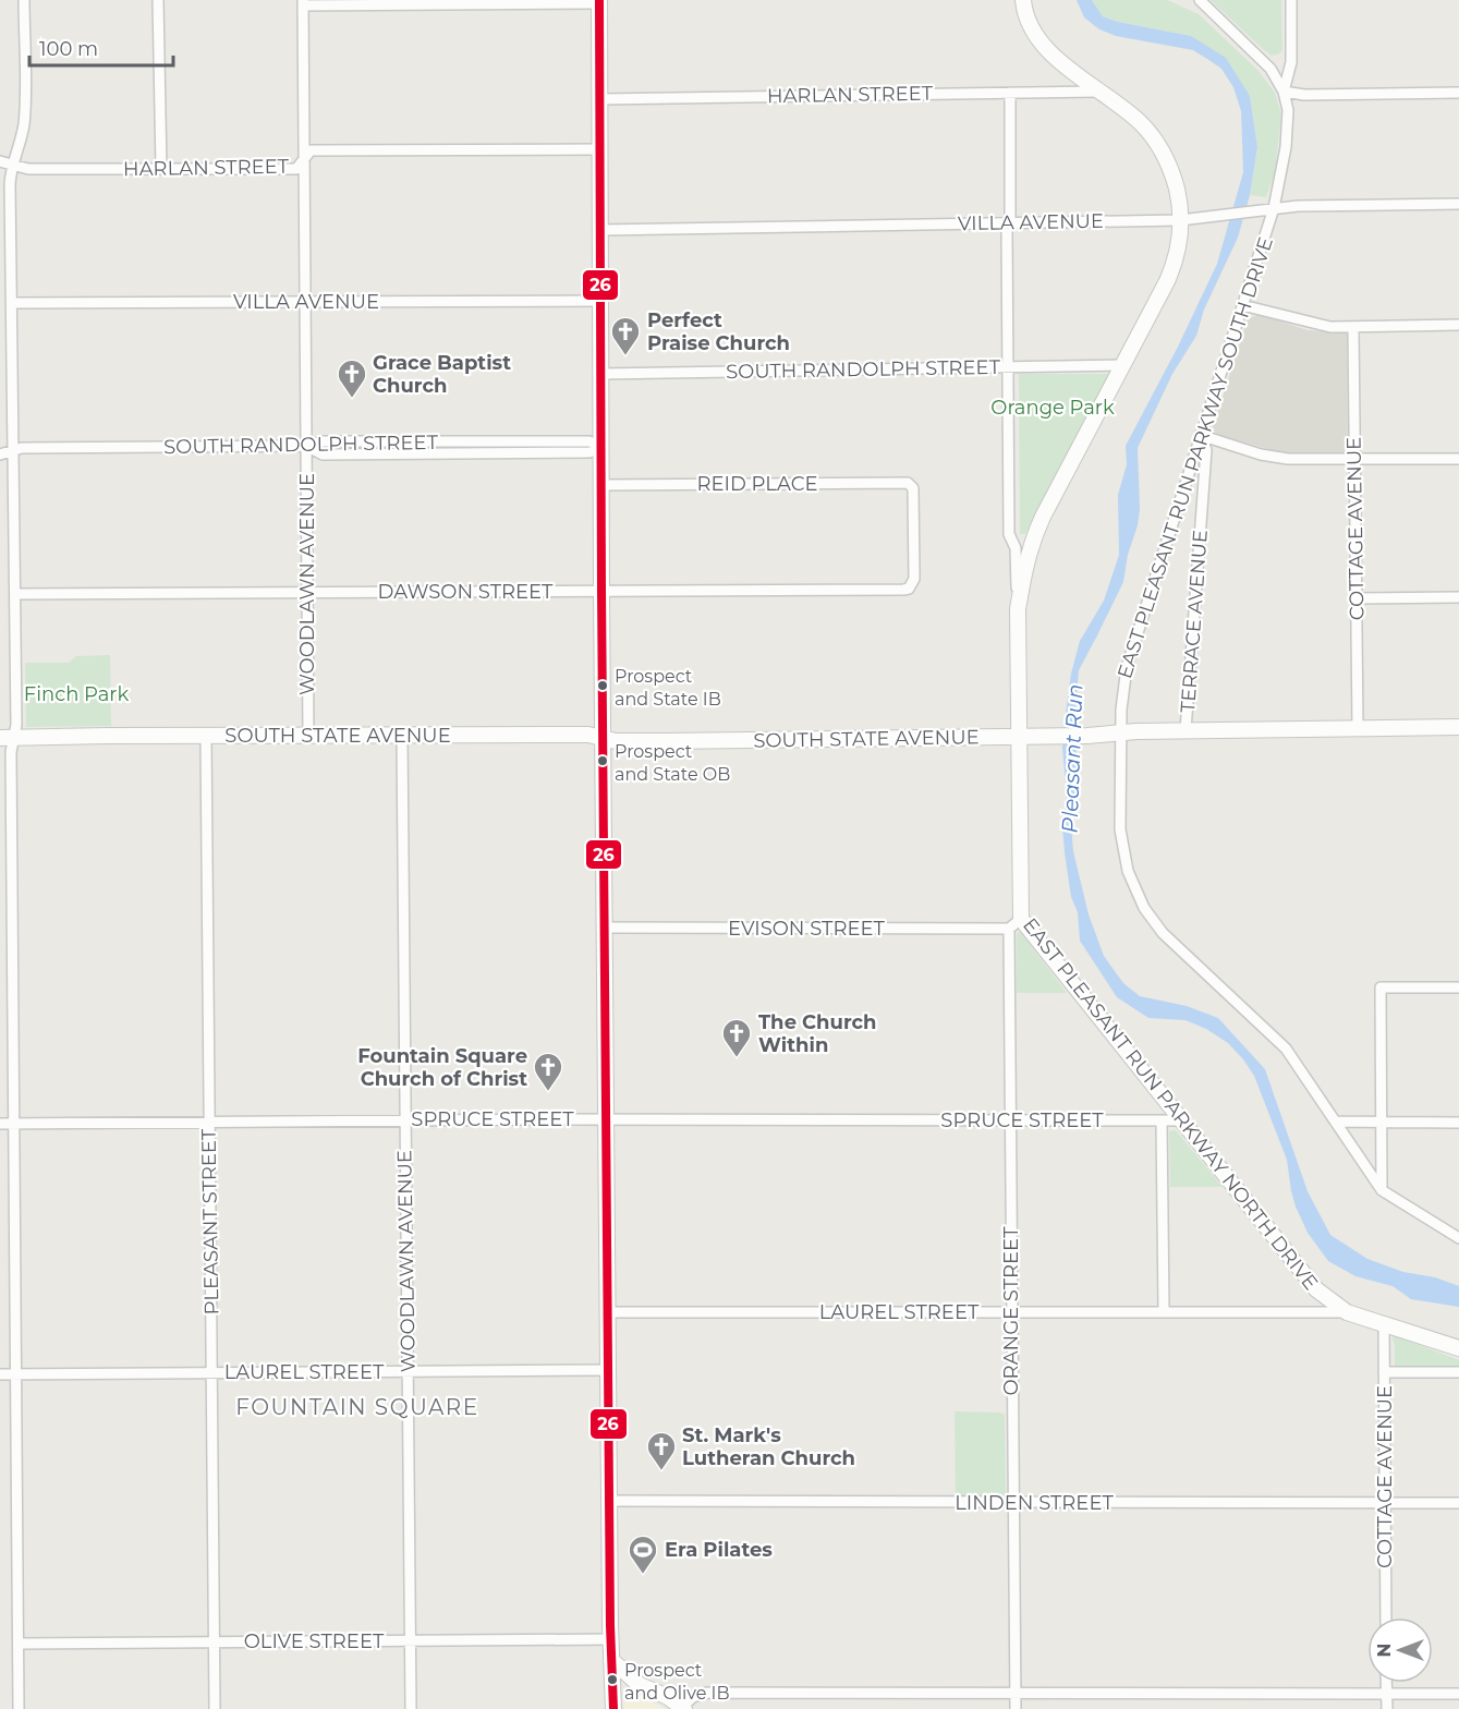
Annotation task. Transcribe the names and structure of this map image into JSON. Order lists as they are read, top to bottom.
{
  "streets": {
    "street": [
      "HARLAN STREET",
      "VILLA AVENUE",
      "SOUTH RANDOLPH STREET",
      "EAST PLEASANT RUN PARKWAY SOUTH DRIVE",
      "REID PLACE",
      "COTTAGE AVENUE",
      "WOODLAWN AVENUE",
      "DAWSON STREET",
      "TERRACE AVENUE",
      "SOUTH STATE AVENUE",
      "EVISON STREET",
      "EAST PLEASANT RUN PARKWAY NORTH DRIVE",
      "SPRUCE STREET",
      "PLEASANT STREET",
      "ORANGE STREET",
      "LAUREL STREET",
      "LINDEN STREET",
      "OLIVE STREET"
    ]
  },
  "crossings": [
    ["HARLAN STREET", "WOODLAWN AVENUE"],
    ["HARLAN STREET", "EAST PLEASANT RUN PARKWAY NORTH DRIVE"],
    ["VILLA AVENUE", "EAST PLEASANT RUN PARKWAY SOUTH DRIVE"],
    ["VILLA AVENUE", "WOODLAWN AVENUE"],
    ["VILLA AVENUE", "EAST PLEASANT RUN PARKWAY NORTH DRIVE"],
    ["SOUTH RANDOLPH STREET", "WOODLAWN AVENUE"],
    ["SOUTH RANDOLPH STREET", "EAST PLEASANT RUN PARKWAY NORTH DRIVE"],
    ["EAST PLEASANT RUN PARKWAY SOUTH DRIVE", "TERRACE AVENUE"],
    ["EAST PLEASANT RUN PARKWAY SOUTH DRIVE", "SOUTH STATE AVENUE"],
    ["REID PLACE", "DAWSON STREET"],
    ["COTTAGE AVENUE", "SOUTH STATE AVENUE"],
    ["COTTAGE AVENUE", "EAST PLEASANT RUN PARKWAY NORTH DRIVE"],
    ["COTTAGE AVENUE", "LINDEN STREET"],
    ["WOODLAWN AVENUE", "DAWSON STREET"],
    ["WOODLAWN AVENUE", "SOUTH STATE AVENUE"],
    ["WOODLAWN AVENUE", "SPRUCE STREET"],
    ["WOODLAWN AVENUE", "LAUREL STREET"],
    ["WOODLAWN AVENUE", "OLIVE STREET"],
    ["TERRACE AVENUE", "SOUTH STATE AVENUE"],
    ["SOUTH STATE AVENUE", "EAST PLEASANT RUN PARKWAY NORTH DRIVE"],
    ["SOUTH STATE AVENUE", "PLEASANT STREET"],
    ["EVISON STREET", "EAST PLEASANT RUN PARKWAY NORTH DRIVE"],
    ["EVISON STREET", "ORANGE STREET"],
    ["EAST PLEASANT RUN PARKWAY NORTH DRIVE", "SPRUCE STREET"],
    ["EAST PLEASANT RUN PARKWAY NORTH DRIVE", "ORANGE STREET"],
    ["EAST PLEASANT RUN PARKWAY NORTH DRIVE", "LAUREL STREET"],
    ["SPRUCE STREET", "PLEASANT STREET"],
    ["SPRUCE STREET", "ORANGE STREET"],
    ["PLEASANT STREET", "LAUREL STREET"],
    ["PLEASANT STREET", "OLIVE STREET"],
    ["ORANGE STREET", "LAUREL STREET"],
    ["ORANGE STREET", "LINDEN STREET"]
  ],
  "districts": ["FOUNTAIN SQUARE"],
  "water": ["Pleasant Run"],
  "parks": ["Orange Park", "Finch Park"],
  "places": {
    "church": [
      "Perfect Praise Church",
      "Grace Baptist Church",
      "The Church Within",
      "Fountain Square Church of Christ",
      "St. Mark's Lutheran Church"
    ],
    "other": ["Prospect and State IB", "Prospect and State OB", "Prospect and Olive IB"],
    "sports": ["Era Pilates"]
  },
  "lines": ["transit line 26"],
  "scale_bar": "100 m",
  "north": "left"
}
